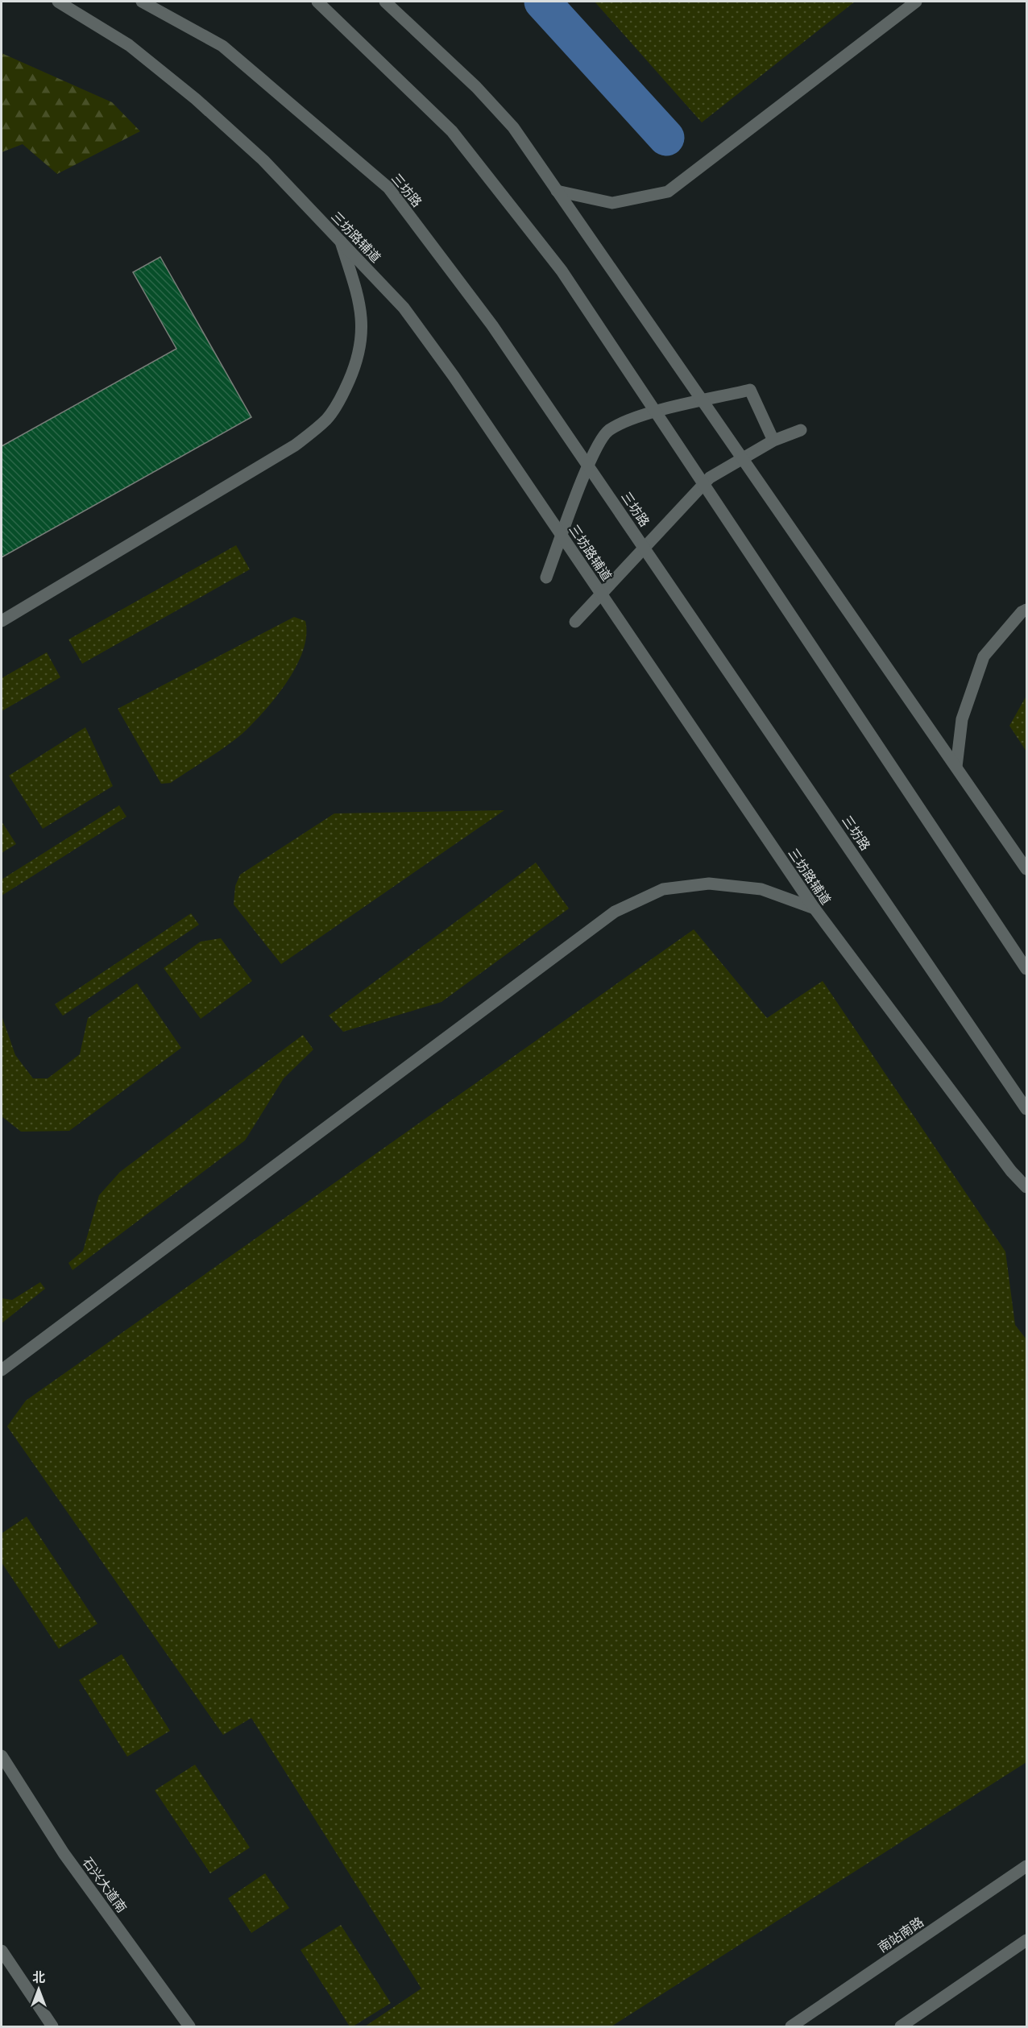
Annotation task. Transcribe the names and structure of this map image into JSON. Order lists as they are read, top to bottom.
{
  "streets": {
    "street": [
      "三坊路",
      "三坊路辅道",
      "石兴大道南",
      "南站南路"
    ]
  },
  "north": "top"
}
